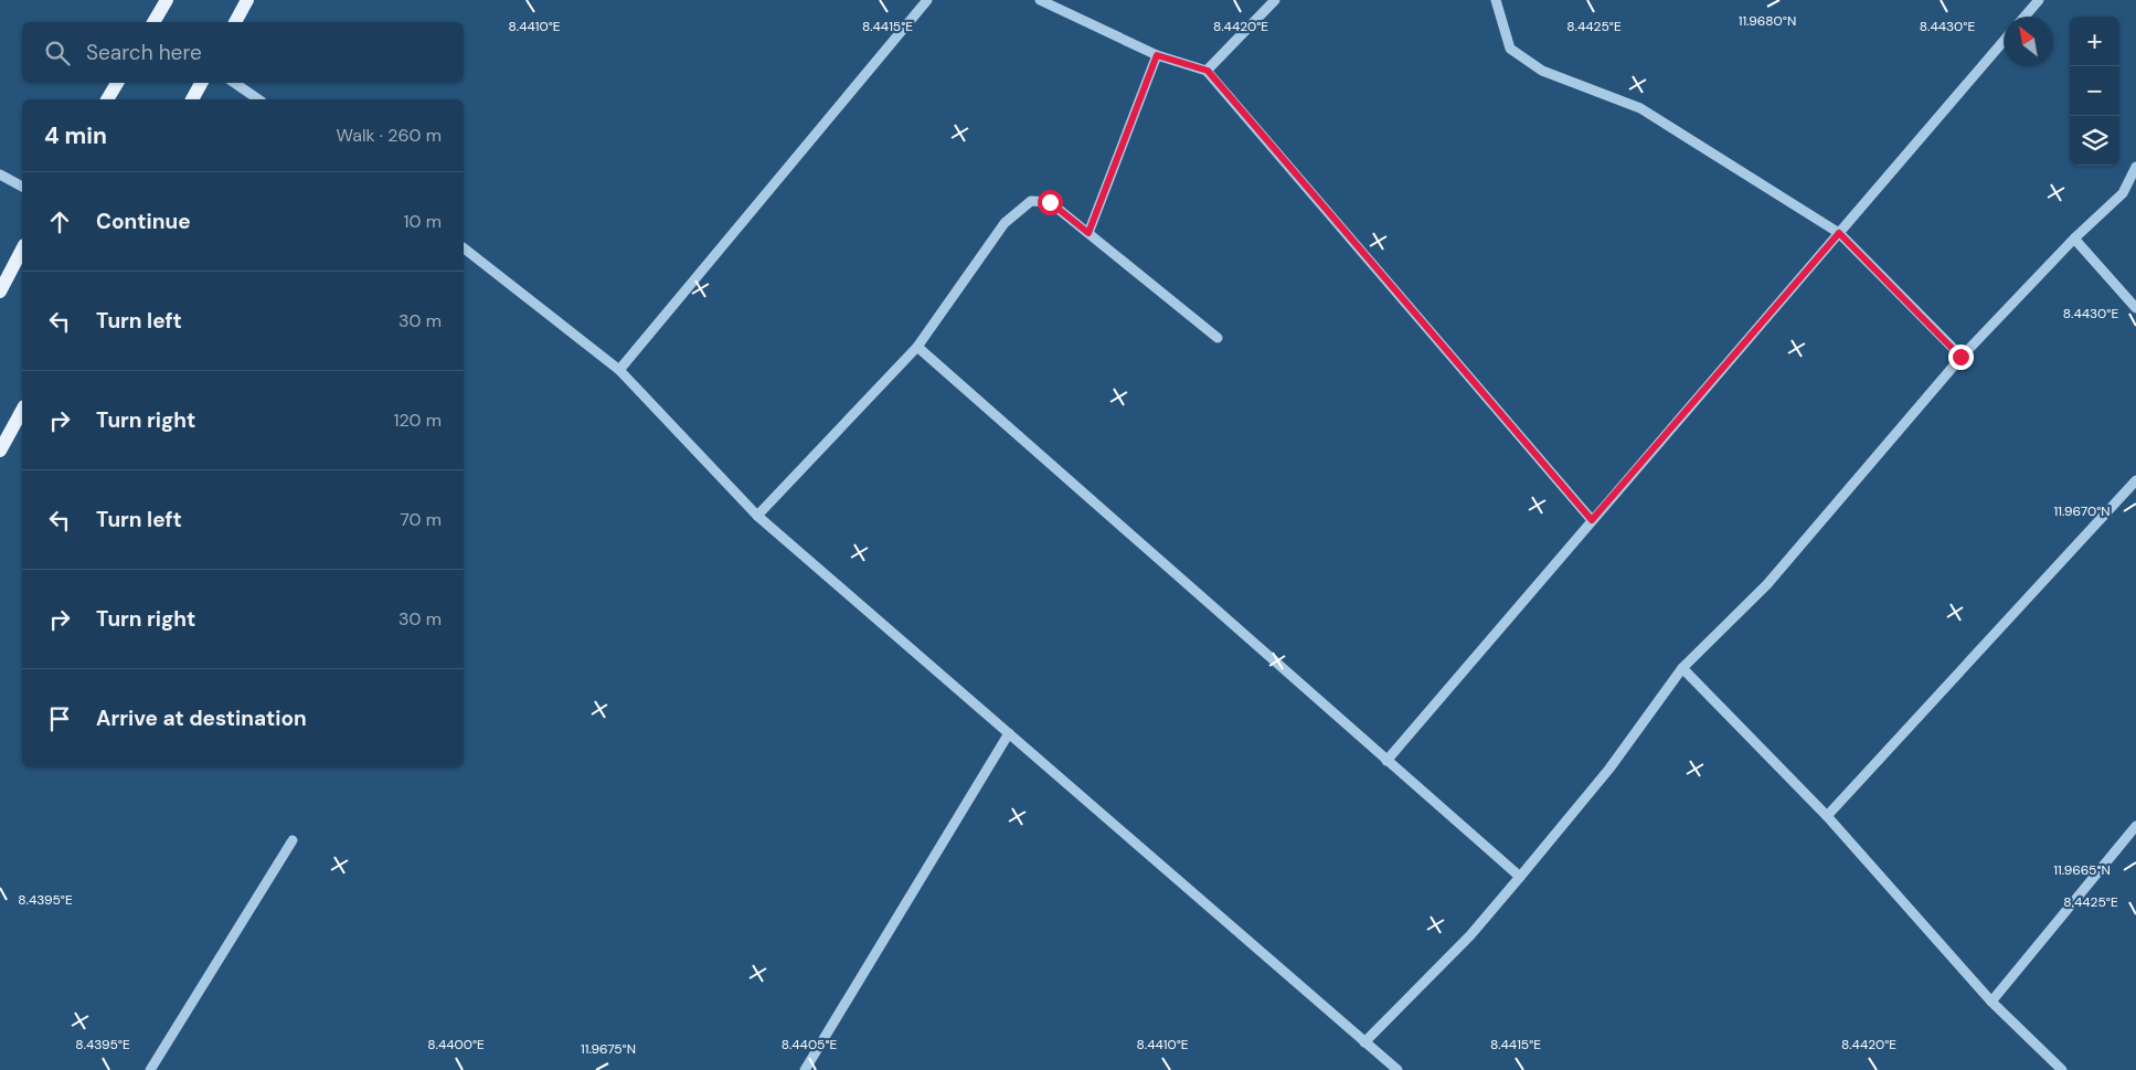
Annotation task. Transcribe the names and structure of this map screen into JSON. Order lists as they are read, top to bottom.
{
  "north": "top left",
  "page": {
    "map_buttons": ["+", "−"],
    "search": "Search here",
    "heading": ["4 min", "Walk · 260 m"],
    "list": [
      ["Continue", "10 m"],
      ["Turn left", "30 m"],
      ["Turn right", "120 m"],
      ["Turn left", "70 m"],
      ["Turn right", "30 m"],
      "Arrive at destination"
    ]
  },
  "coordinates": [
    "11.9680°N",
    "8.4425°E",
    "8.4430°E",
    "8.4410°E",
    "8.4415°E",
    "8.4420°E",
    "11.9670°N",
    "11.9665°N",
    "8.4395°E",
    "8.4400°E",
    "8.4405°E",
    "11.9675°N"
  ]
}
